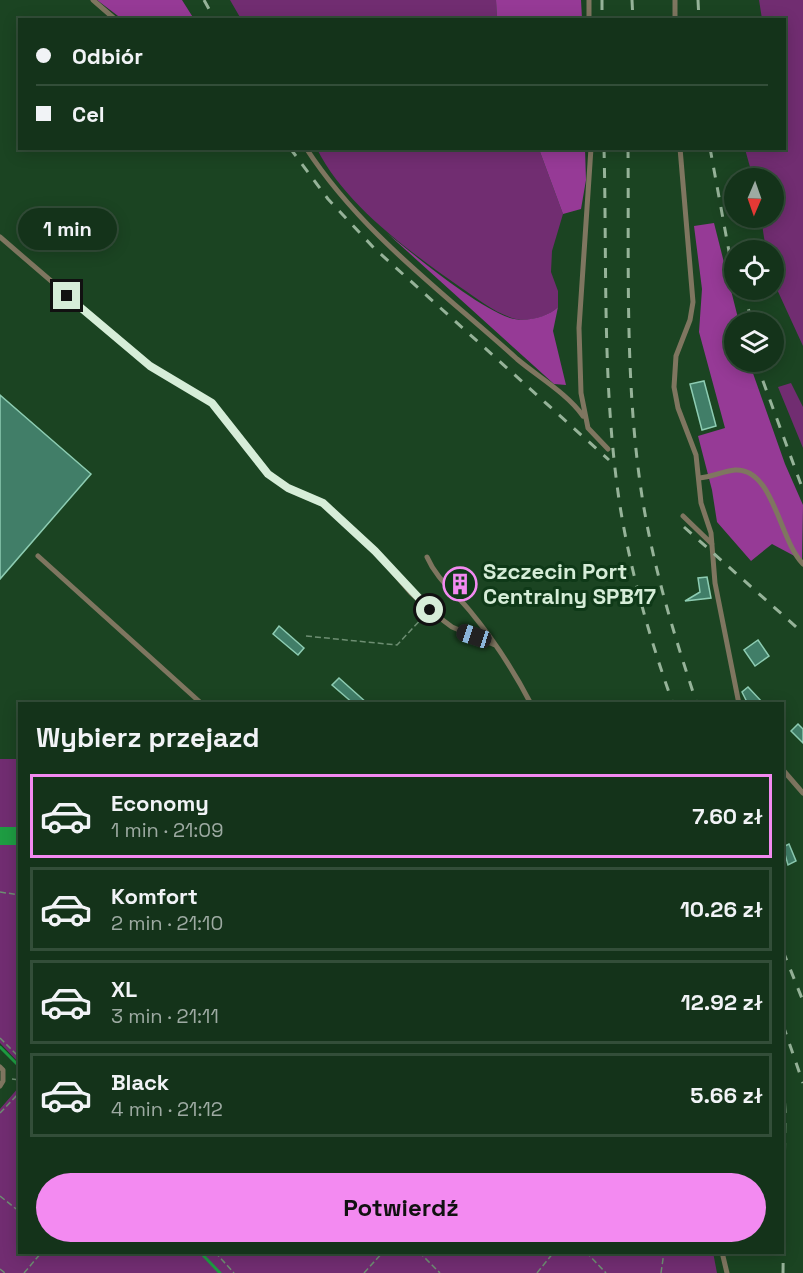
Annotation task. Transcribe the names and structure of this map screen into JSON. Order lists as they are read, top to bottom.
{
  "places": {
    "building": ["Szczecin Port Centralny SPB17"]
  },
  "north": "bottom",
  "page": {
    "banner": ["Odbiór", "Cel"],
    "bubble": "1 min",
    "heading": "Wybierz przejazd",
    "list": [
      {
        "name": "Economy",
        "note": "1 min · 21:09",
        "value": "7.60 zł"
      },
      {
        "name": "Komfort",
        "note": "2 min · 21:10",
        "value": "10.26 zł"
      },
      {
        "name": "XL",
        "note": "3 min · 21:11",
        "value": "12.92 zł"
      },
      {
        "name": "Black",
        "note": "4 min · 21:12",
        "value": "5.66 zł"
      }
    ],
    "buttons": "Potwierdź"
  }
}
